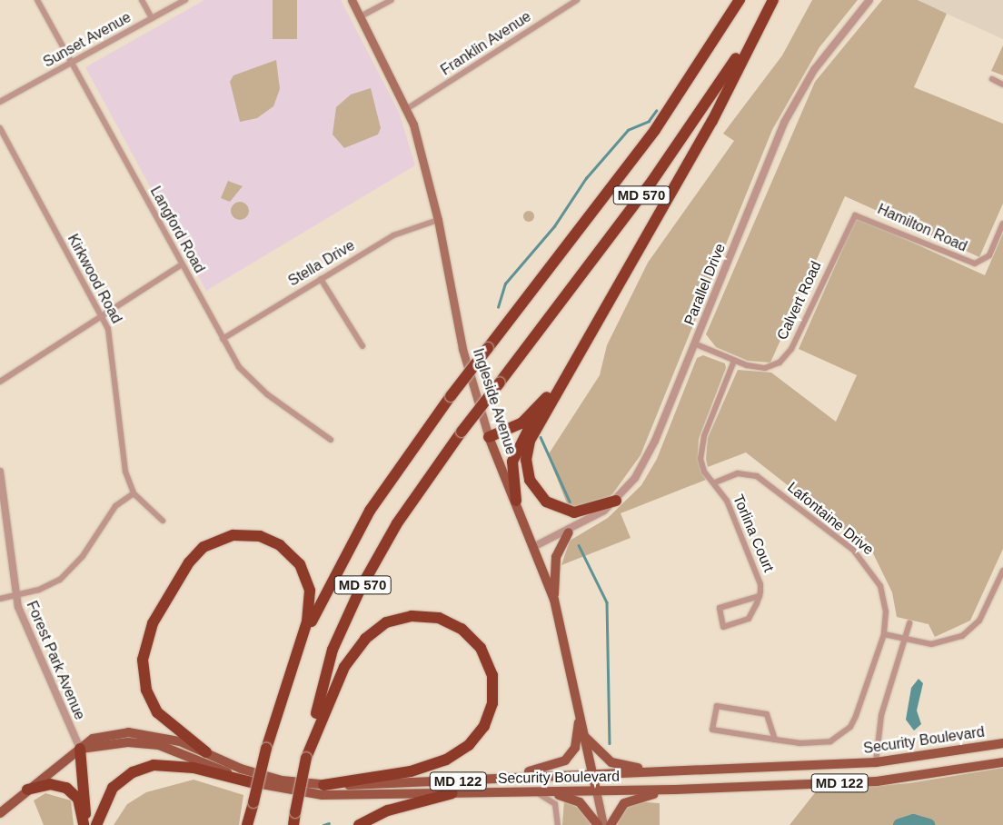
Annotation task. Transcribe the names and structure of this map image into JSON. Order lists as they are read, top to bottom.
{
  "streets": {
    "highway": ["MD 570"],
    "main road": ["Ingleside Avenue", "Security Boulevard", "MD 122"],
    "street": [
      "Sunset Avenue",
      "Franklin Avenue",
      "Hamilton Road",
      "Langford Road",
      "Stella Drive",
      "Kirkwood Road",
      "Parallel Drive",
      "Calvert Road",
      "Lafontaine Drive",
      "Torlina Court",
      "Forest Park Avenue"
    ]
  },
  "crossings": [
    ["Sunset Avenue", "Langford Road"],
    ["Franklin Avenue", "Ingleside Avenue"],
    ["Hamilton Road", "Calvert Road"],
    ["Langford Road", "Stella Drive"],
    ["Stella Drive", "Ingleside Avenue"],
    ["Parallel Drive", "Calvert Road"],
    ["Parallel Drive", "Ingleside Avenue"],
    ["Calvert Road", "Torlina Court"],
    ["Ingleside Avenue", "Security Boulevard"],
    ["Lafontaine Drive", "Torlina Court"],
    ["Forest Park Avenue", "Security Boulevard"],
    ["Forest Park Avenue", "MD 122"],
    ["Security Boulevard", "MD 122"]
  ]
}
